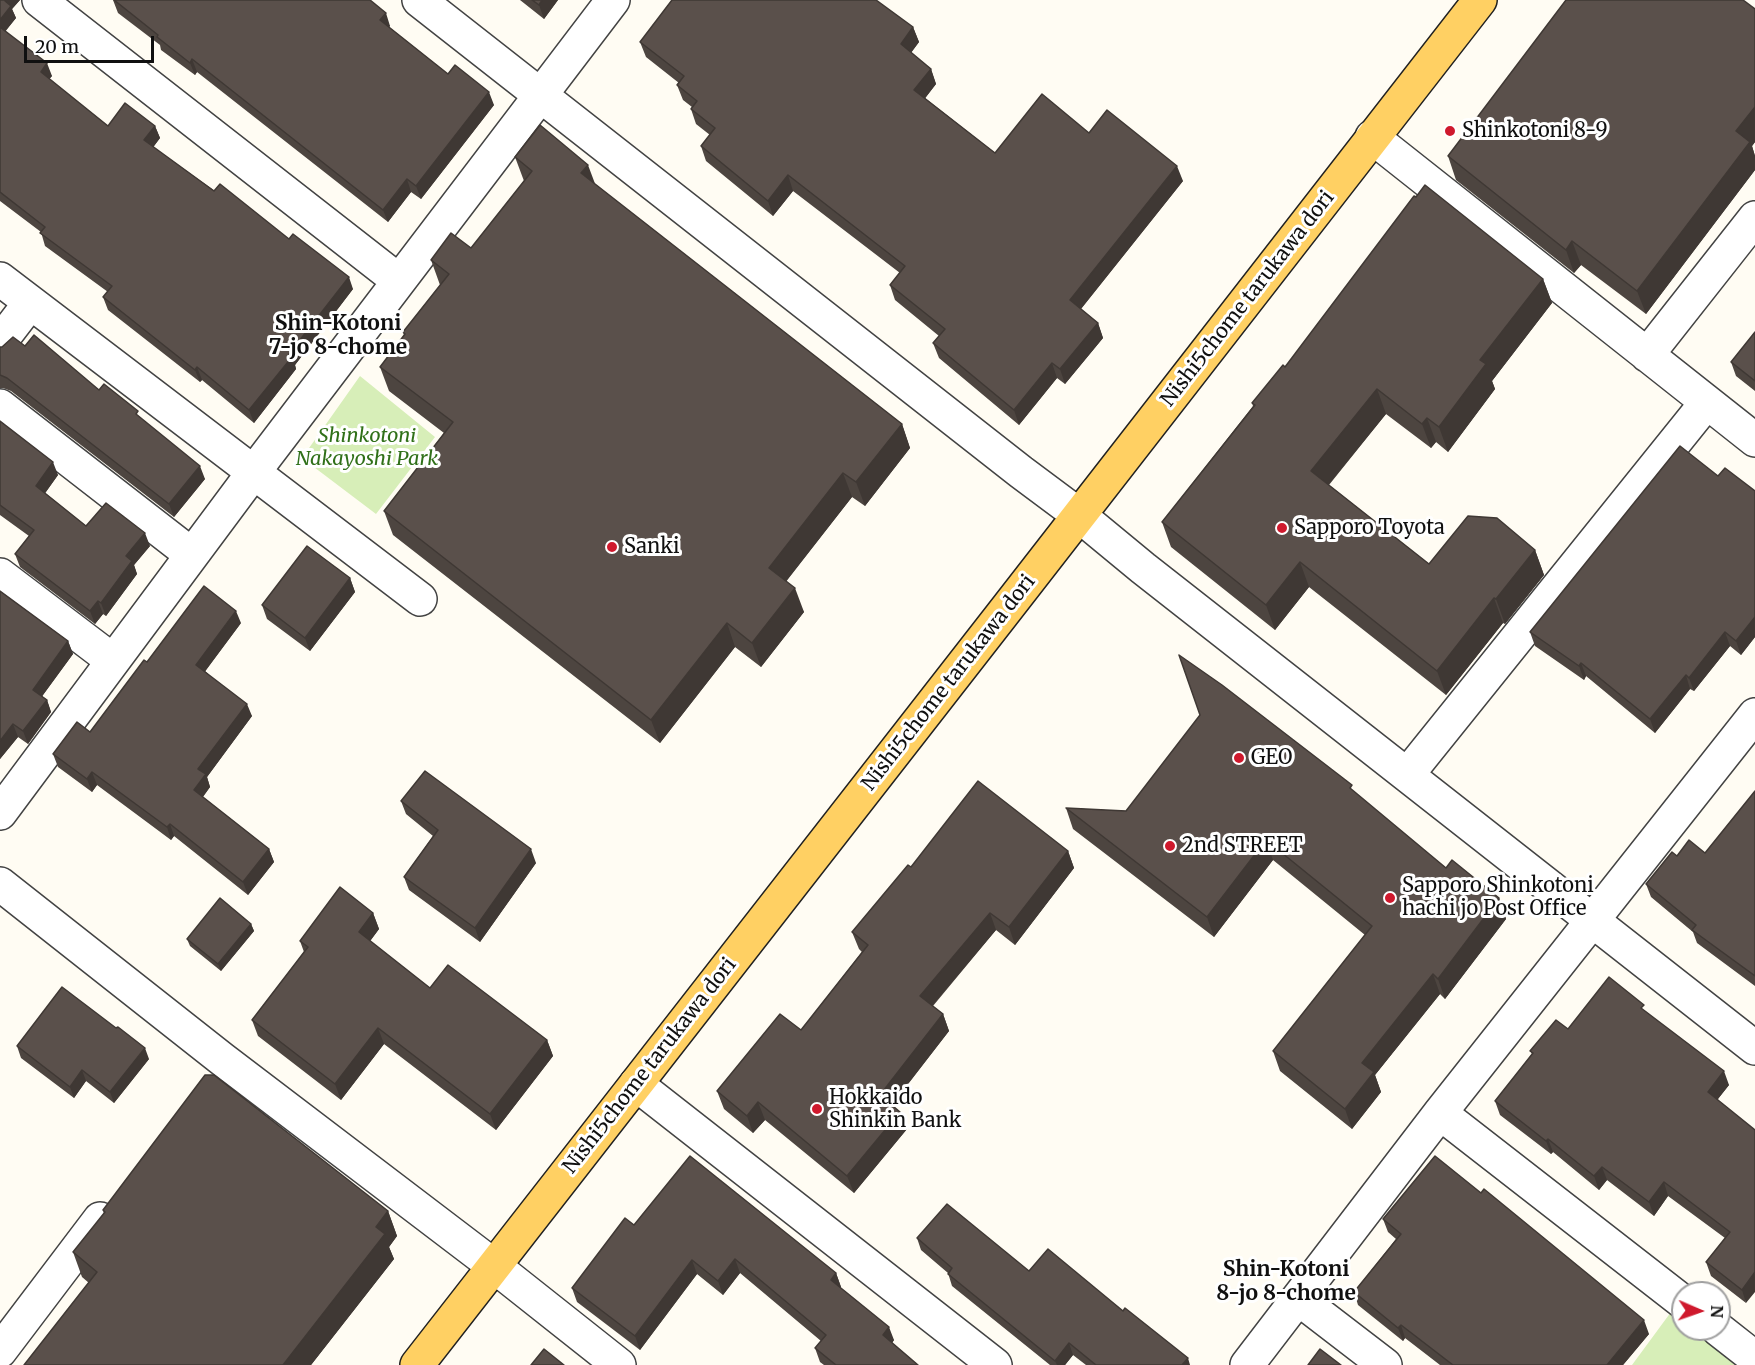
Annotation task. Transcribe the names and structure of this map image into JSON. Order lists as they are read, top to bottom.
{
  "streets": {
    "main road": ["Nishi5chome tarukawa dori"]
  },
  "districts": ["Shin-Kotoni 7-jo 8-chome", "Shin-Kotoni 8-jo 8-chome"],
  "parks": ["Shinkotoni Nakayoshi Park"],
  "places": [
    "Shinkotoni 8-9",
    "Sapporo Toyota",
    "Sanki",
    "GEO",
    "2nd STREET",
    "Sapporo Shinkotoni hachi jo Post Office",
    "Hokkaido Shinkin Bank"
  ],
  "scale_bar": "20 m",
  "north": "right"
}
